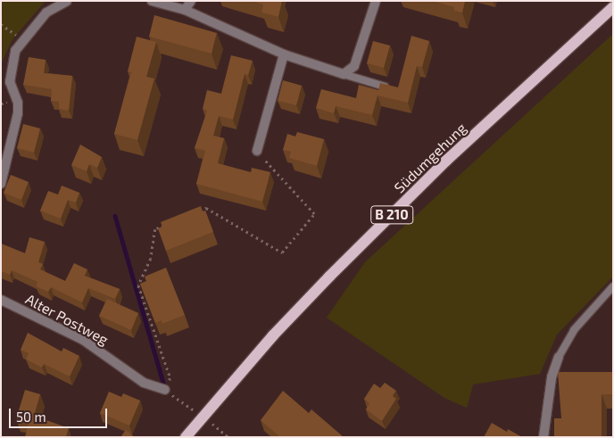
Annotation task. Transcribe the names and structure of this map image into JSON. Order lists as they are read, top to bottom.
{
  "streets": {
    "main road": ["Südumgehung", "B 210"],
    "street": ["Alter Postweg"]
  },
  "scale_bar": "50 m"
}
